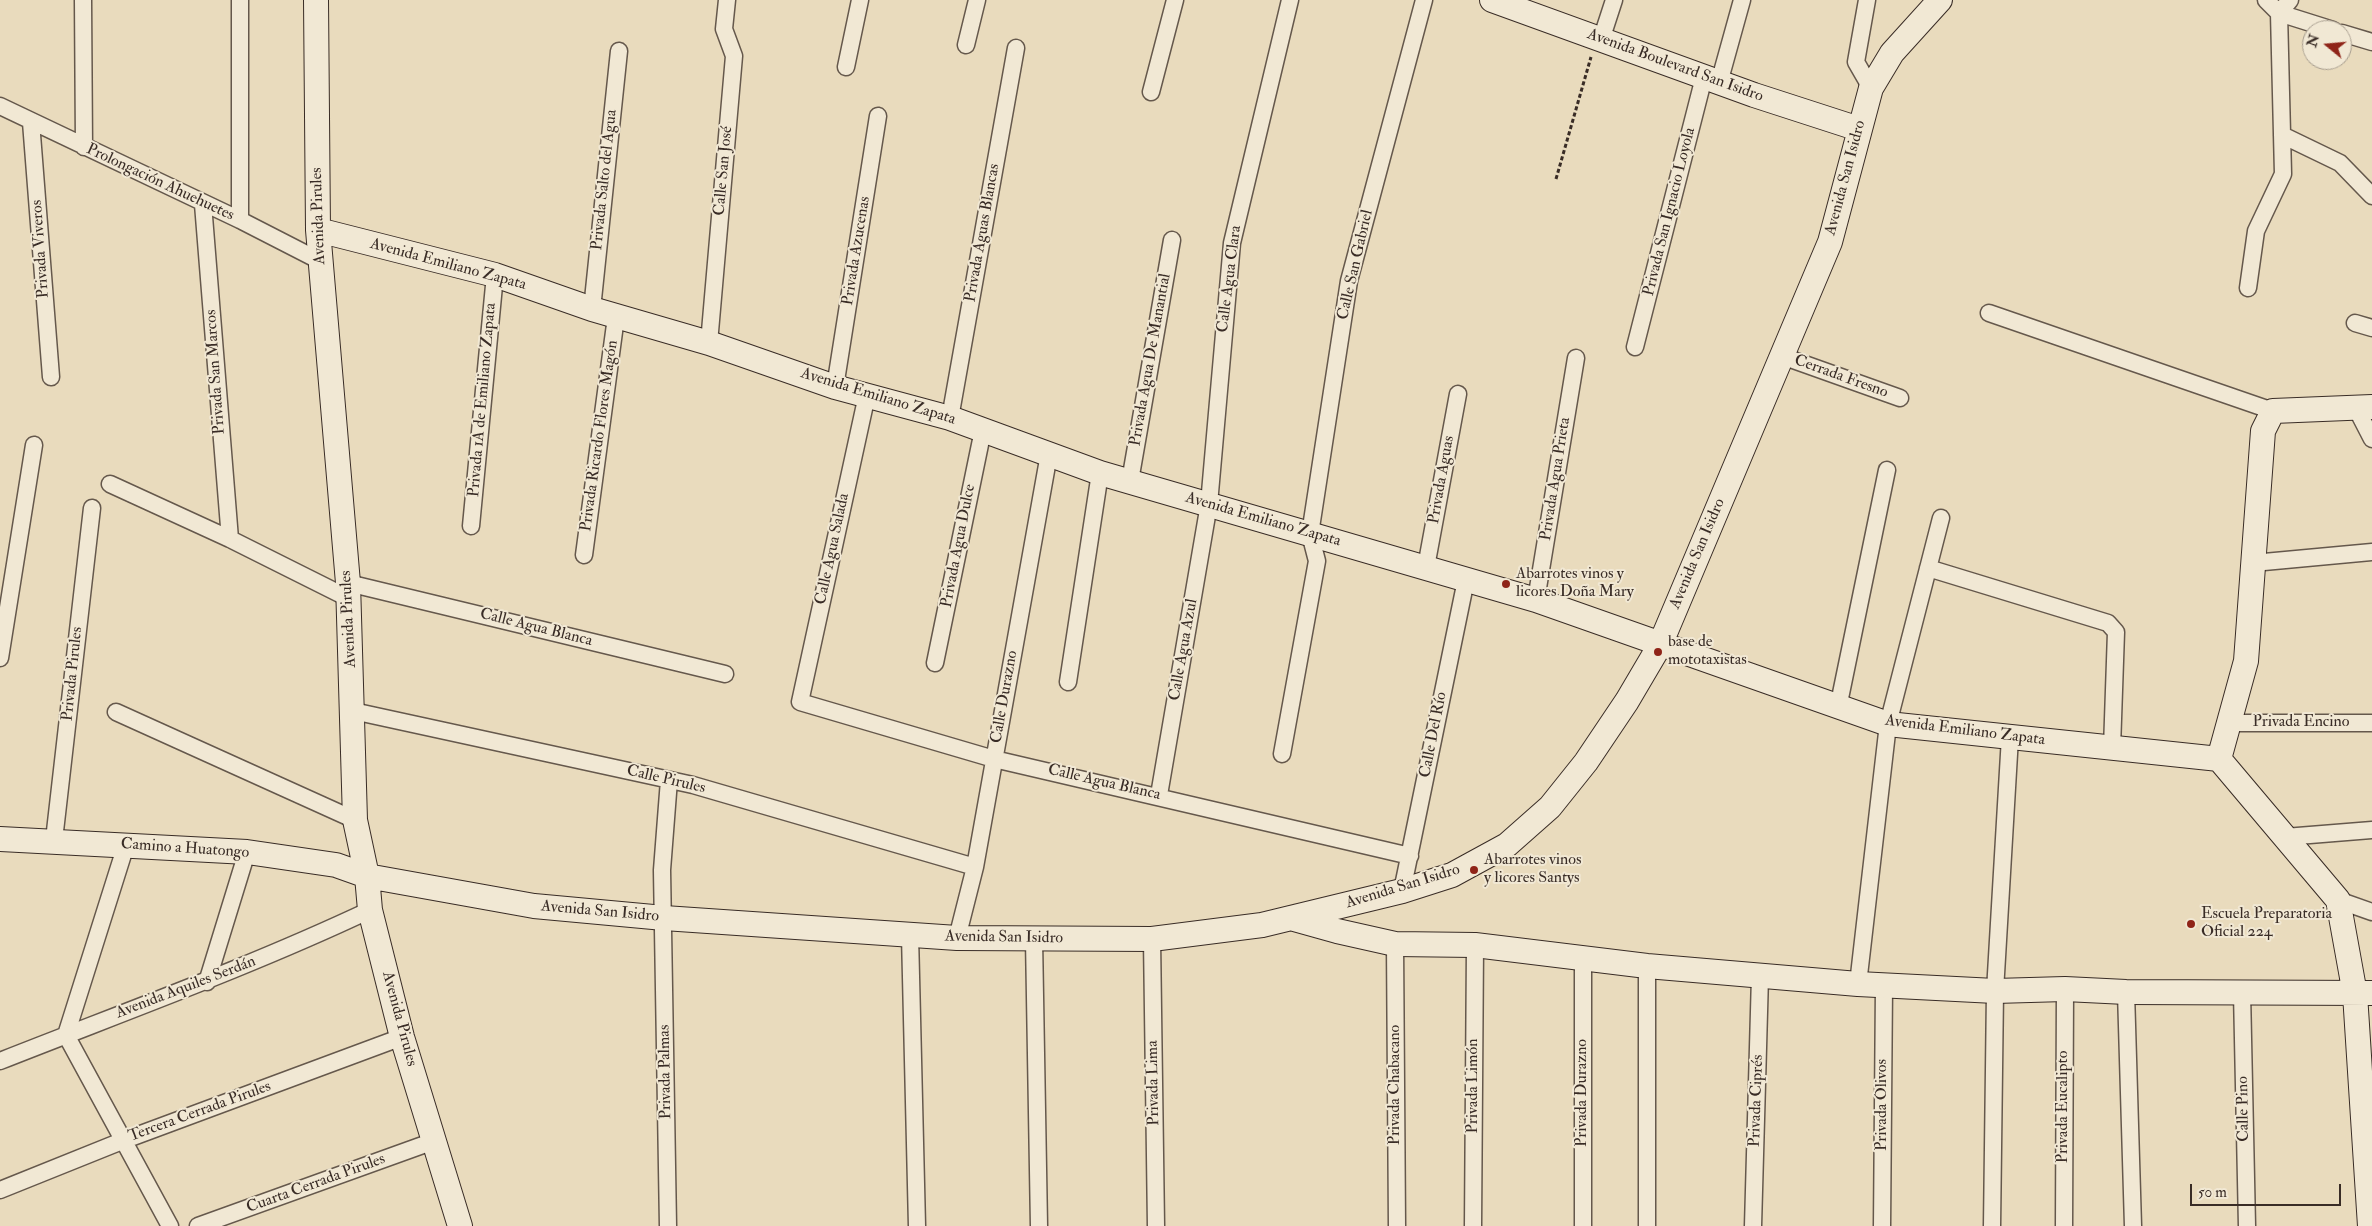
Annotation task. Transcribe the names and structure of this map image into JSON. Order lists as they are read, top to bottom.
{
  "streets": {
    "main road": [
      "Avenida Boulevard San Isidro",
      "Avenida San Isidro",
      "Avenida Pirules",
      "Avenida Emiliano Zapata",
      "Camino a Huatongo"
    ],
    "street": [
      "Calle San José",
      "Privada Salto del Agua",
      "Prolongación Ahuehuetes",
      "Privada San Ignacio Loyola",
      "Privada Aguas Blancas",
      "Privada Viveros",
      "Privada Azucenas",
      "Calle San Gabriel",
      "Calle Agua Clara",
      "Privada Agua De Manantial",
      "Privada San Marcos",
      "Cerrada Fresno",
      "Privada 1A de Emiliano Zapata",
      "Privada Ricardo Flores Magón",
      "Privada Agua Prieta",
      "Privada Aguas",
      "Privada Agua Dulce",
      "Calle Agua Salada",
      "Calle Agua Blanca",
      "Calle Agua Azul",
      "Privada Pirules",
      "Calle Durazno",
      "Privada Encino",
      "Calle Del Río",
      "Calle Pirules",
      "Avenida Aquiles Serdán",
      "Privada Palmas",
      "Privada Lima",
      "Privada Chabacano",
      "Privada Limón",
      "Privada Durazno",
      "Privada Ciprés",
      "Privada Olivos",
      "Privada Eucalipto",
      "Calle Pino",
      "Tercera Cerrada Pirules",
      "Cuarta Cerrada Pirules"
    ]
  },
  "crossings": [
    ["Avenida Boulevard San Isidro", "Avenida San Isidro"],
    ["Avenida Boulevard San Isidro", "Privada San Ignacio Loyola"],
    ["Calle San José", "Avenida Emiliano Zapata"],
    ["Avenida San Isidro", "Avenida Pirules"],
    ["Avenida San Isidro", "Avenida Emiliano Zapata"],
    ["Avenida San Isidro", "Cerrada Fresno"],
    ["Avenida San Isidro", "Calle Durazno"],
    ["Avenida San Isidro", "Calle Del Río"],
    ["Avenida San Isidro", "Camino a Huatongo"],
    ["Avenida San Isidro", "Privada Palmas"],
    ["Avenida San Isidro", "Privada Lima"],
    ["Privada Salto del Agua", "Avenida Emiliano Zapata"],
    ["Prolongación Ahuehuetes", "Avenida Pirules"],
    ["Prolongación Ahuehuetes", "Privada Viveros"],
    ["Prolongación Ahuehuetes", "Privada San Marcos"],
    ["Avenida Pirules", "Avenida Emiliano Zapata"],
    ["Avenida Pirules", "Calle Agua Blanca"],
    ["Avenida Pirules", "Calle Pirules"],
    ["Avenida Pirules", "Camino a Huatongo"],
    ["Avenida Pirules", "Avenida Aquiles Serdán"],
    ["Avenida Pirules", "Tercera Cerrada Pirules"],
    ["Avenida Pirules", "Cuarta Cerrada Pirules"],
    ["Privada Aguas Blancas", "Avenida Emiliano Zapata"],
    ["Privada Azucenas", "Avenida Emiliano Zapata"],
    ["Avenida Emiliano Zapata", "Calle San Gabriel"],
    ["Avenida Emiliano Zapata", "Calle Agua Clara"],
    ["Avenida Emiliano Zapata", "Privada Agua De Manantial"],
    ["Avenida Emiliano Zapata", "Privada 1A de Emiliano Zapata"],
    ["Avenida Emiliano Zapata", "Privada Ricardo Flores Magón"],
    ["Avenida Emiliano Zapata", "Privada Agua Prieta"],
    ["Avenida Emiliano Zapata", "Privada Aguas"],
    ["Avenida Emiliano Zapata", "Privada Agua Dulce"],
    ["Avenida Emiliano Zapata", "Calle Agua Salada"],
    ["Avenida Emiliano Zapata", "Calle Agua Azul"],
    ["Avenida Emiliano Zapata", "Calle Durazno"],
    ["Avenida Emiliano Zapata", "Calle Del Río"],
    ["Calle Agua Clara", "Calle Agua Azul"],
    ["Privada San Marcos", "Calle Agua Blanca"],
    ["Calle Agua Salada", "Calle Agua Blanca"],
    ["Calle Agua Blanca", "Calle Agua Azul"],
    ["Calle Agua Blanca", "Calle Durazno"],
    ["Calle Agua Blanca", "Calle Del Río"],
    ["Privada Pirules", "Camino a Huatongo"],
    ["Calle Durazno", "Calle Pirules"],
    ["Calle Pirules", "Privada Palmas"]
  ],
  "places": [
    "Abarrotes vinos y licores Doña Mary",
    "base de mototaxistas",
    "Abarrotes vinos y licores Santys",
    "Escuela Preparatoria Oficial 224"
  ],
  "scale_bar": "50 m",
  "north": "left"
}
